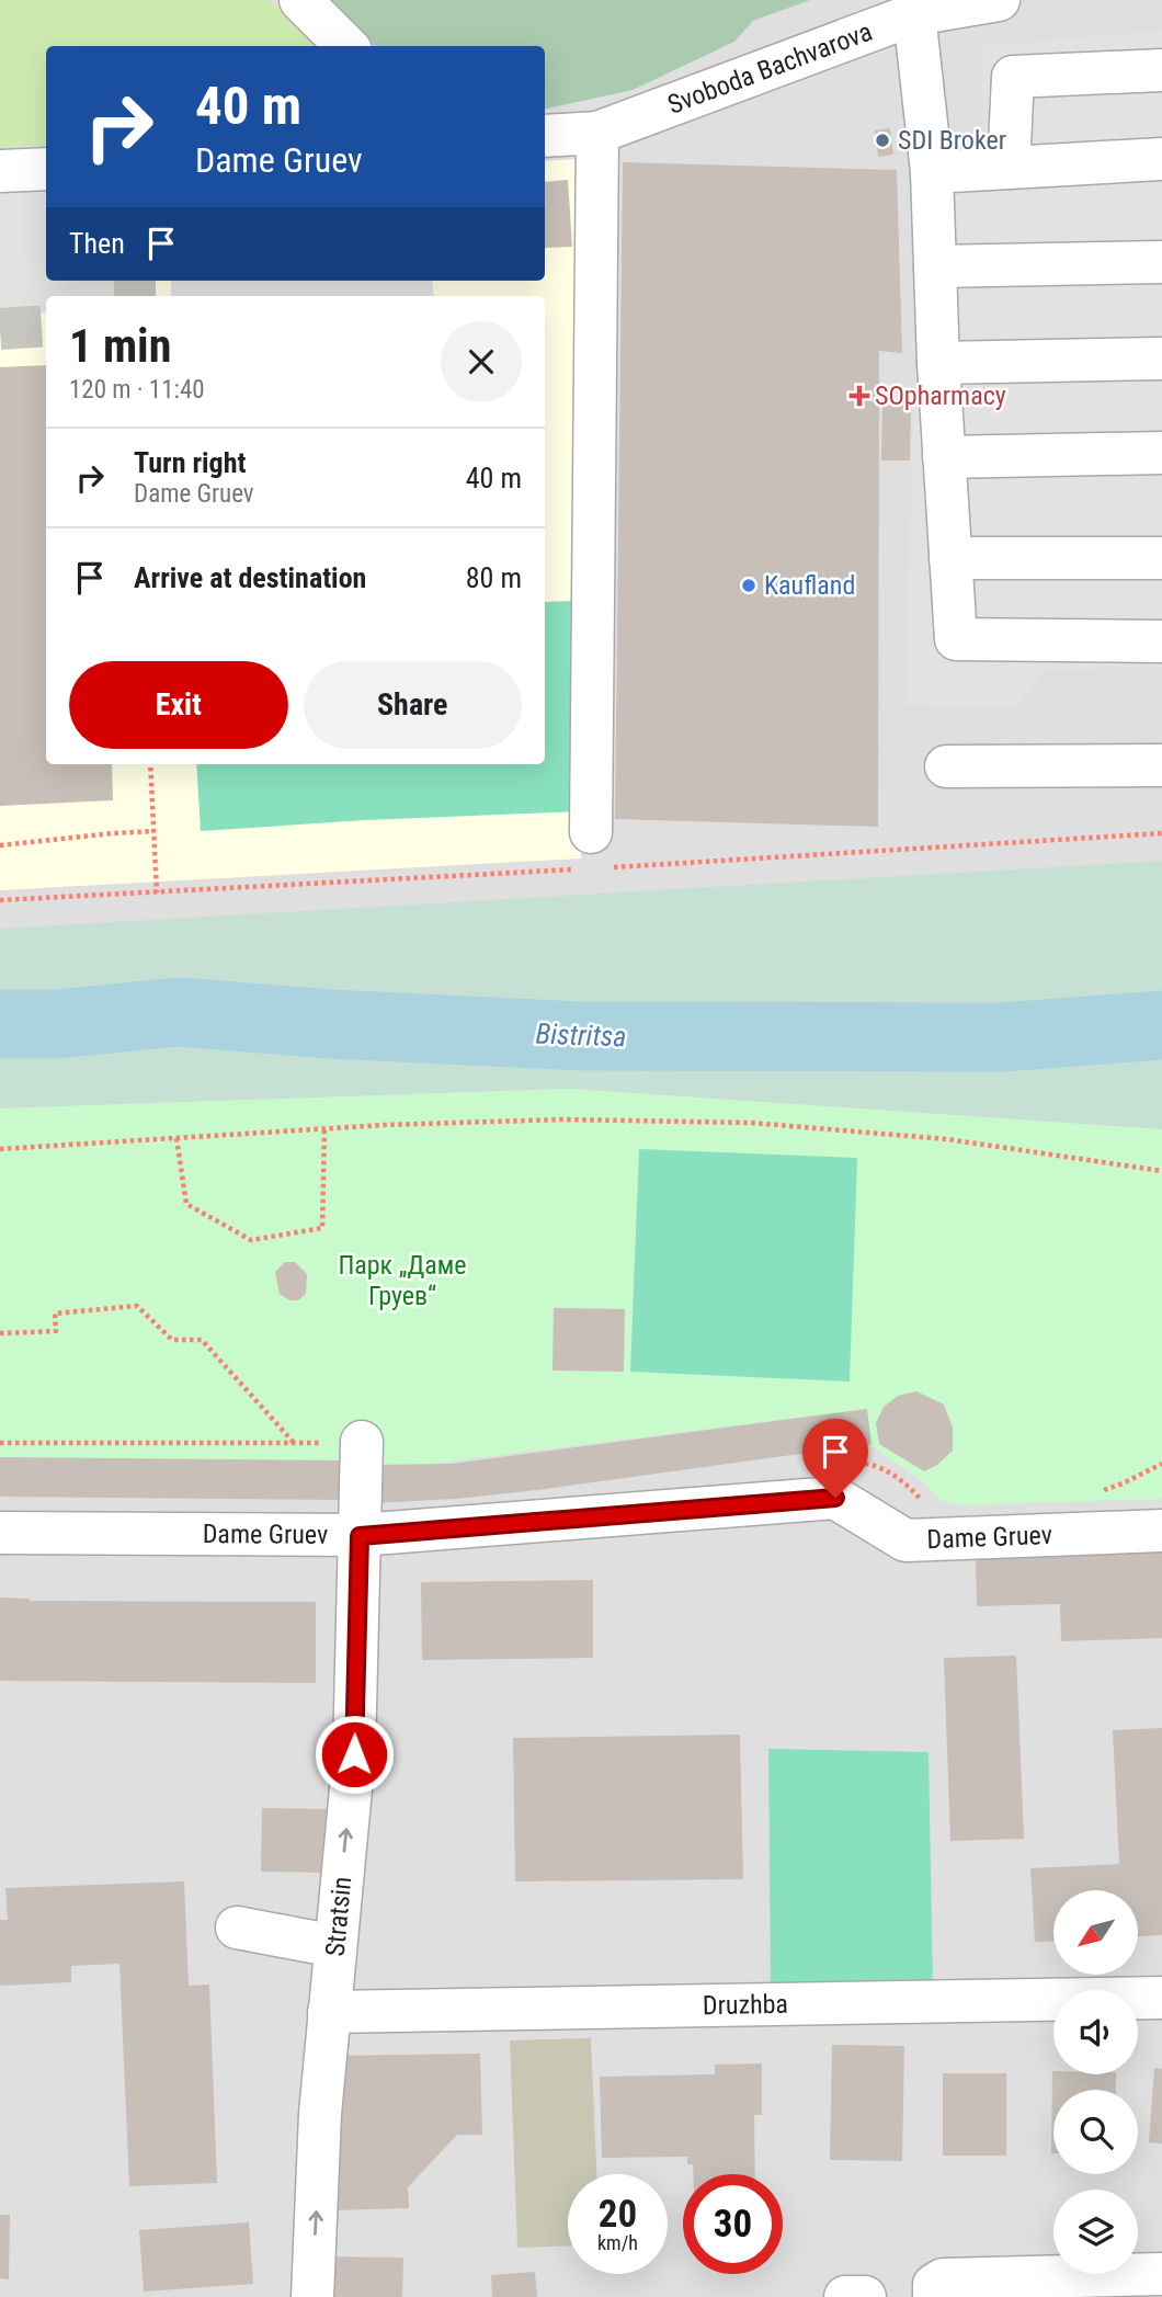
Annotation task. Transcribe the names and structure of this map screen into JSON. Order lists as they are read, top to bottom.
{
  "streets": {
    "street": [
      "Svoboda Bachvarova",
      "Dame Gruev",
      "Stratsin",
      "Druzhba"
    ]
  },
  "crossings": [
    ["Dame Gruev", "Stratsin"],
    ["Stratsin", "Druzhba"]
  ],
  "one_way": ["Stratsin"],
  "water": ["Bistritsa"],
  "parks": ["Парк „Даме Груев“"],
  "places": {
    "other": ["SDI Broker", "Kaufland"],
    "health": ["SOpharmacy"]
  },
  "north": "bottom left",
  "page": {
    "turn": ["40 m", "Dame Gruev"],
    "then": "Then",
    "heading": ["1 min", "120 m · 11:40"],
    "list": [
      {
        "name": "Turn right",
        "note": "Dame Gruev",
        "value": "40 m"
      },
      {
        "name": "Arrive at destination",
        "value": "80 m"
      }
    ],
    "buttons": ["Exit", "Share"],
    "speed": "20 km/h",
    "limit": "30"
  }
}
